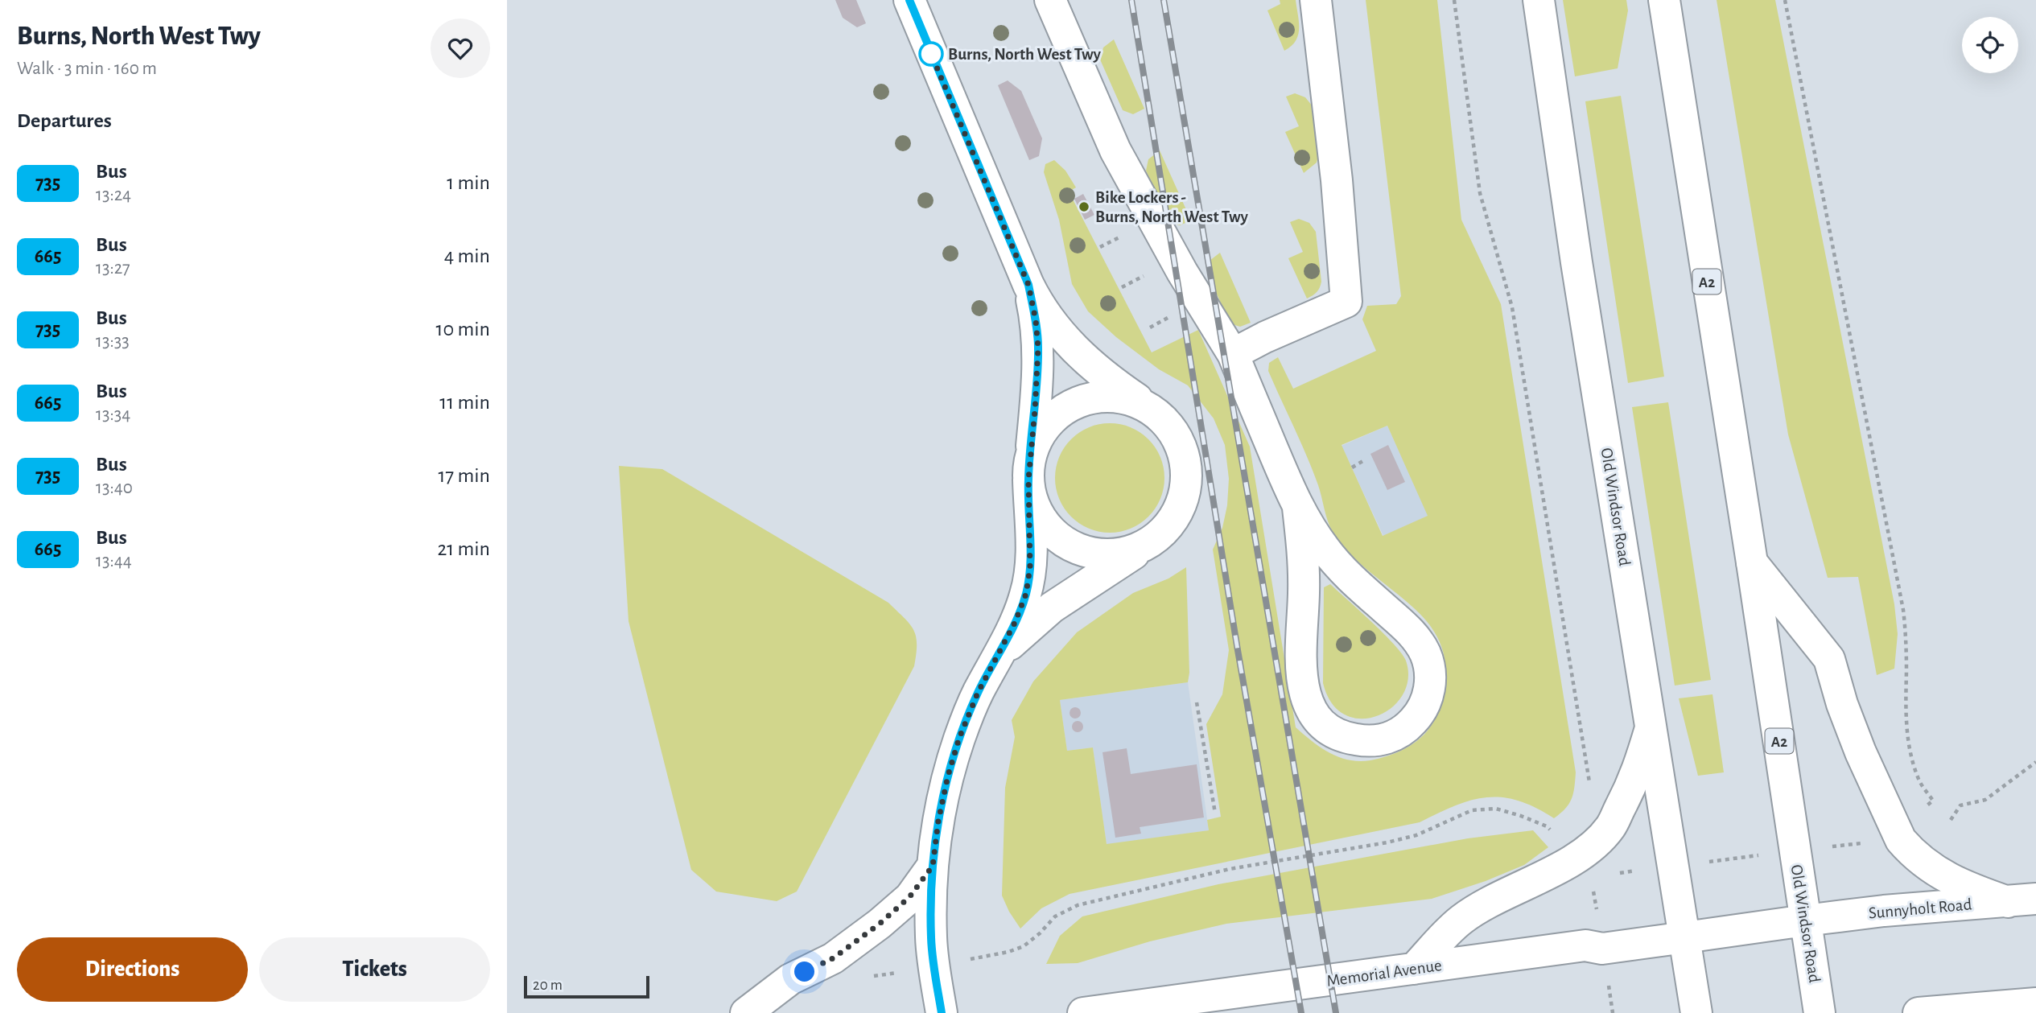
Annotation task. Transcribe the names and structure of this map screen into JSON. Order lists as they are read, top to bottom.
{
  "streets": {
    "main road": [
      "A2",
      "Old Windsor Road",
      "Sunnyholt Road",
      "Memorial Avenue"
    ]
  },
  "crossings": [
    ["Old Windsor Road", "Sunnyholt Road"],
    ["Old Windsor Road", "Memorial Avenue"],
    ["Sunnyholt Road", "Memorial Avenue"]
  ],
  "places": ["Burns, North West Twy", "Bike Lockers - Burns, North West Twy"],
  "lines": ["bus line 735"],
  "scale_bar": "20 m",
  "page": {
    "heading": [
      ["Burns, North West Twy", "Walk · 3 min · 160 m"],
      "Departures"
    ],
    "list": [
      {
        "mark": "735",
        "name": "Bus",
        "note": "13:24",
        "value": "1 min"
      },
      {
        "mark": "665",
        "name": "Bus",
        "note": "13:27",
        "value": "4 min"
      },
      {
        "mark": "735",
        "name": "Bus",
        "note": "13:33",
        "value": "10 min"
      },
      {
        "mark": "665",
        "name": "Bus",
        "note": "13:34",
        "value": "11 min"
      },
      {
        "mark": "735",
        "name": "Bus",
        "note": "13:40",
        "value": "17 min"
      },
      {
        "mark": "665",
        "name": "Bus",
        "note": "13:44",
        "value": "21 min"
      }
    ],
    "buttons": ["Directions", "Tickets"],
    "scale": "20 m"
  }
}
